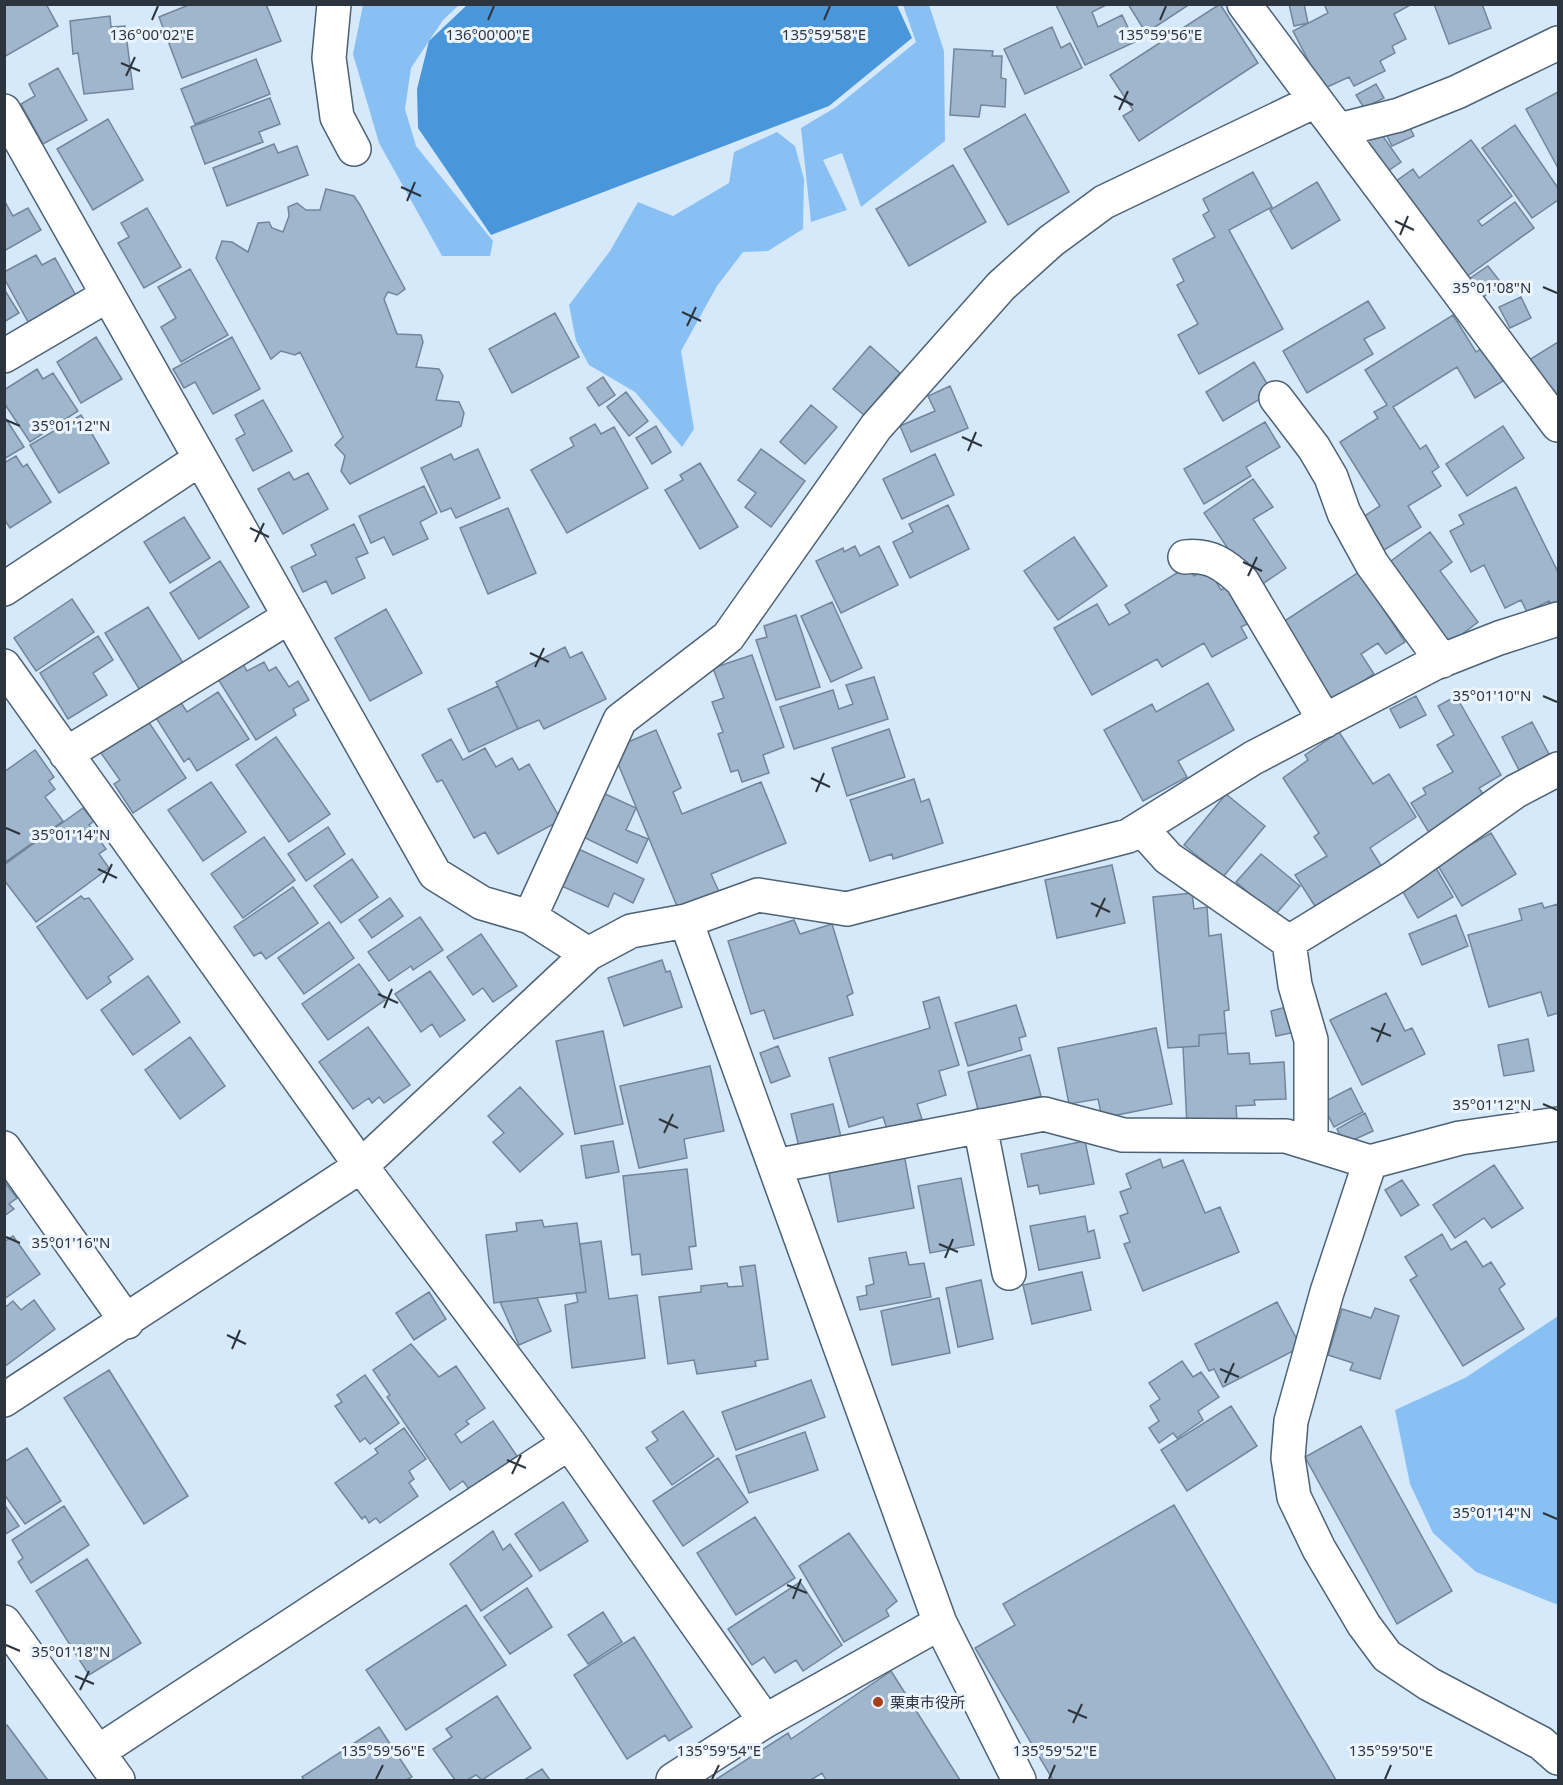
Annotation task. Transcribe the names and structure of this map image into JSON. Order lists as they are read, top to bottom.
{
  "places": ["栗東市役所"],
  "coordinates": [
    "135°59'58\"E",
    "136°00'02\"E",
    "136°00'00\"E",
    "135°59'56\"E",
    "35°01'08\"N",
    "35°01'12\"N",
    "35°01'10\"N",
    "35°01'14\"N",
    "35°01'16\"N",
    "35°01'18\"N",
    "135°59'54\"E",
    "135°59'52\"E",
    "135°59'50\"E"
  ]
}
